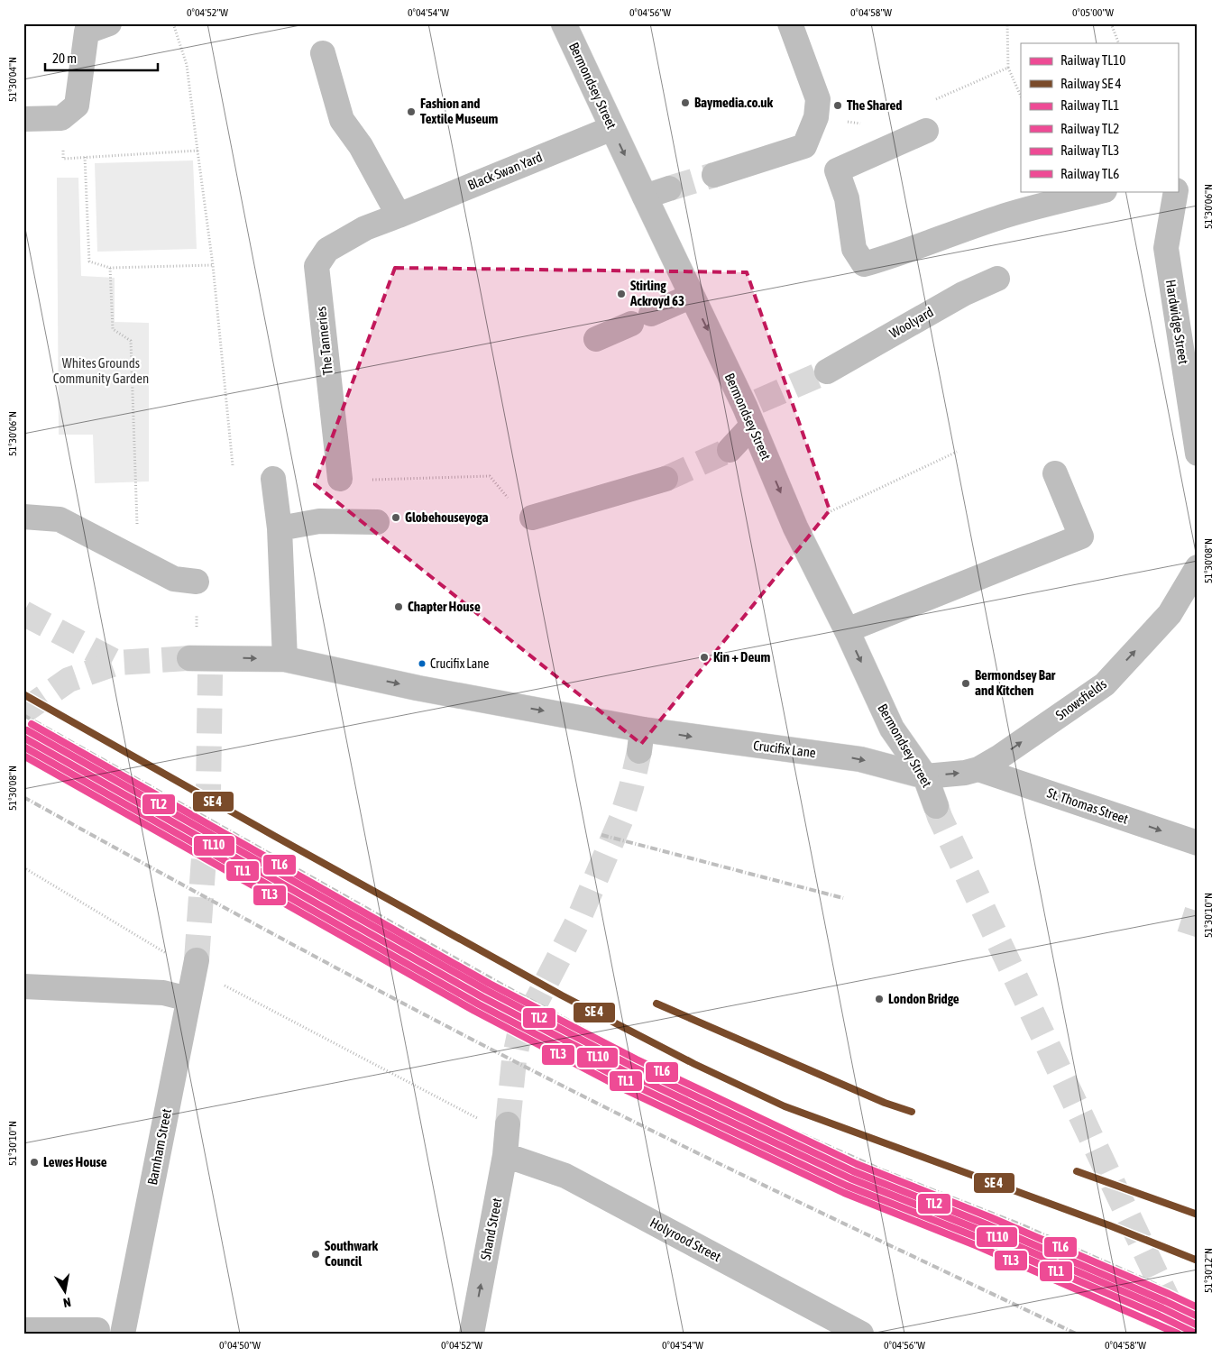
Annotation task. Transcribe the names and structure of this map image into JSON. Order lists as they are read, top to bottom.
{
  "streets": {
    "street": [
      "Bermondsey Street",
      "Black Swan Yard",
      "Hardwidge Street",
      "Woolyard",
      "The Tanneries",
      "Snowsfields",
      "Crucifix Lane",
      "St. Thomas Street",
      "Barnham Street",
      "Shand Street",
      "Holyrood Street"
    ]
  },
  "crossings": [
    ["Bermondsey Street", "Black Swan Yard"],
    ["Bermondsey Street", "Snowsfields"],
    ["Bermondsey Street", "Crucifix Lane"],
    ["Black Swan Yard", "The Tanneries"],
    ["Snowsfields", "Crucifix Lane"],
    ["Snowsfields", "St. Thomas Street"],
    ["Shand Street", "Holyrood Street"]
  ],
  "one_way": [
    "Bermondsey Street",
    "Snowsfields",
    "Crucifix Lane",
    "St. Thomas Street",
    "Shand Street"
  ],
  "parks": ["Whites Grounds Community Garden"],
  "places": [
    "Baymedia.co.uk",
    "The Shared",
    "Fashion and Textile Museum",
    "Stirling Ackroyd 63",
    "Globehouseyoga",
    "Chapter House",
    "Kin + Deum",
    "Crucifix Lane",
    "Bermondsey Bar and Kitchen",
    "London Bridge",
    "Lewes House",
    "Southwark Council"
  ],
  "lines": [
    "rail line TL6",
    "rail line TL2",
    "rail line TL10",
    "rail line TL1",
    "rail line TL3"
  ],
  "legend": [
    "Railway TL10",
    "Railway SE 4",
    "Railway TL1",
    "Railway TL2",
    "Railway TL3",
    "Railway TL6"
  ],
  "scale_bar": "20 m",
  "north": "bottom",
  "coordinates": [
    "0°04'52\"W",
    "0°04'54\"W",
    "0°04'56\"W",
    "0°04'58\"W",
    "0°05'00\"W",
    "51°30'04\"N",
    "51°30'06\"N",
    "51°30'08\"N",
    "51°30'10\"N",
    "51°30'12\"N",
    "0°04'50\"W"
  ]
}
